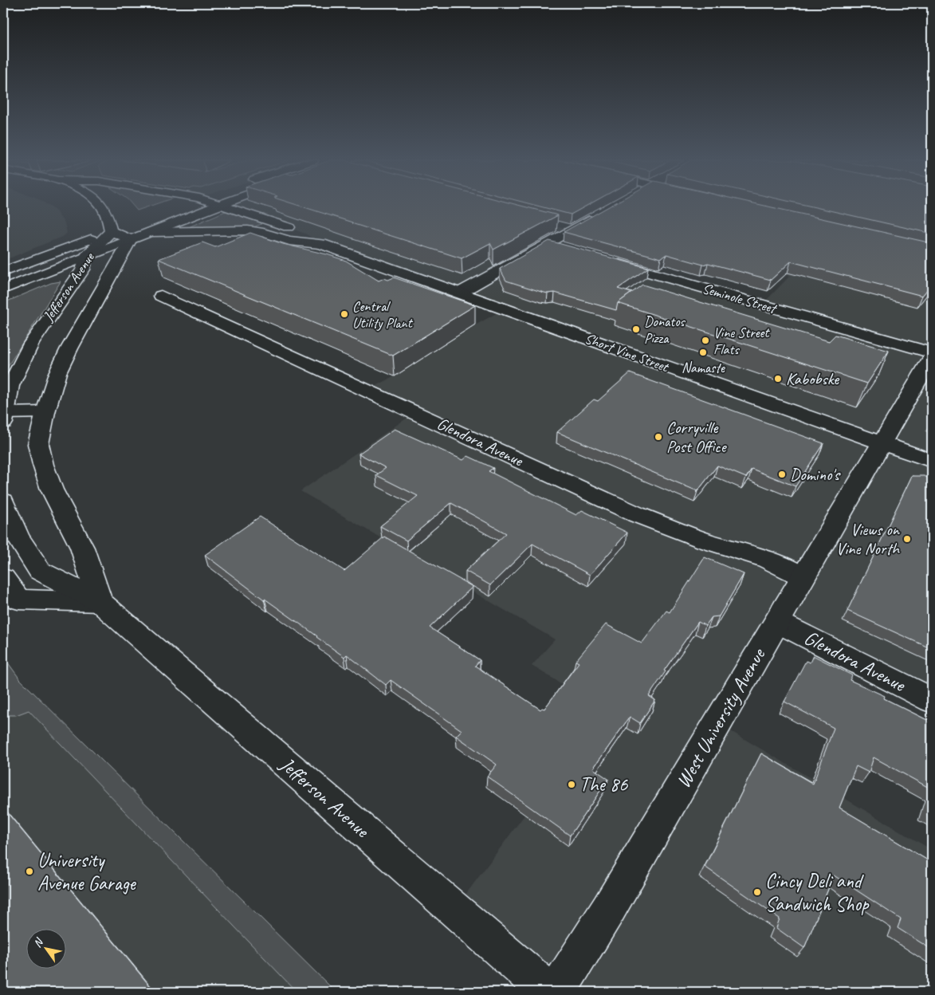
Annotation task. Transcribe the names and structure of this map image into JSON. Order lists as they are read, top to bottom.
{
  "streets": {
    "street": [
      "Jefferson Avenue",
      "Seminole Street",
      "Short Vine Street",
      "Glendora Avenue",
      "West University Avenue"
    ]
  },
  "crossings": [
    ["Short Vine Street", "West University Avenue"],
    ["Glendora Avenue", "West University Avenue"]
  ],
  "places": [
    "Central Utility Plant",
    "Donatos Pizza",
    "Vine Street Flats",
    "Namaste",
    "Kabobske",
    "Corryville Post Office",
    "Domino's",
    "Views on Vine North",
    "The 86",
    "University Avenue Garage",
    "Cincy Deli and Sandwich Shop"
  ],
  "north": "top left"
}
